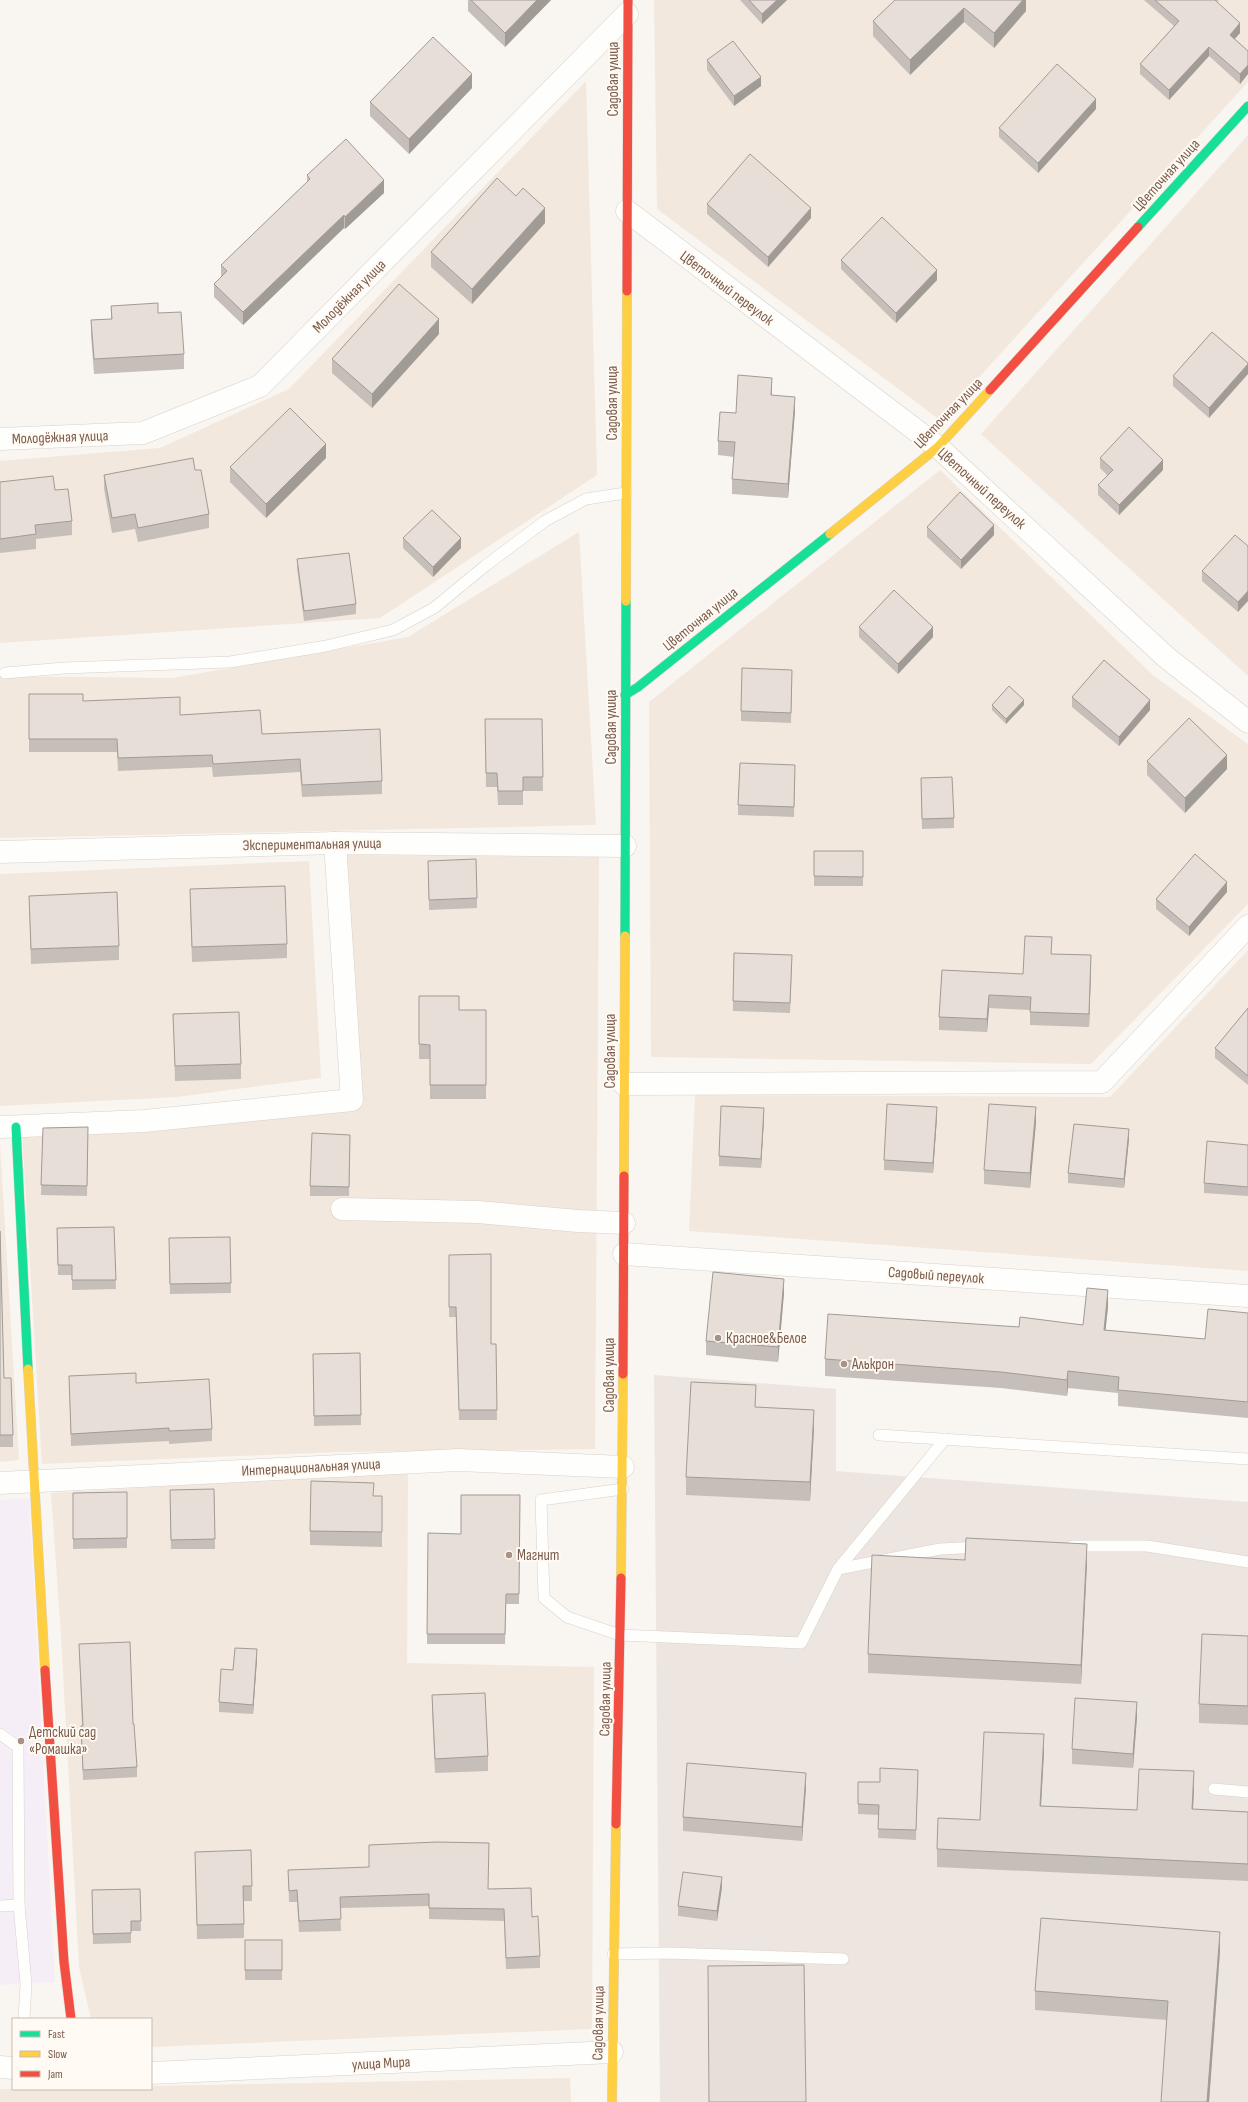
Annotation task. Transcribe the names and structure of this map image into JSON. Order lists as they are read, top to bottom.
{
  "streets": {
    "main road": ["Садовая улица", "Цветочная улица"],
    "street": [
      "Цветочный переулок",
      "Молодёжная улица",
      "Экспериментальная улица",
      "Садовый переулок",
      "Интернациональная улица",
      "улица Мира"
    ]
  },
  "crossings": [
    ["Садовая улица", "Цветочная улица"],
    ["Садовая улица", "Цветочный переулок"],
    ["Садовая улица", "Молодёжная улица"],
    ["Садовая улица", "Экспериментальная улица"],
    ["Садовая улица", "Садовый переулок"],
    ["Садовая улица", "Интернациональная улица"],
    ["Садовая улица", "улица Мира"],
    ["Цветочная улица", "Цветочный переулок"]
  ],
  "places": [
    "Красное&Белое",
    "Алькрон",
    "Магнит",
    "Детский сад «Ромашка»"
  ],
  "legend": ["Fast", "Slow", "Jam"]
}
